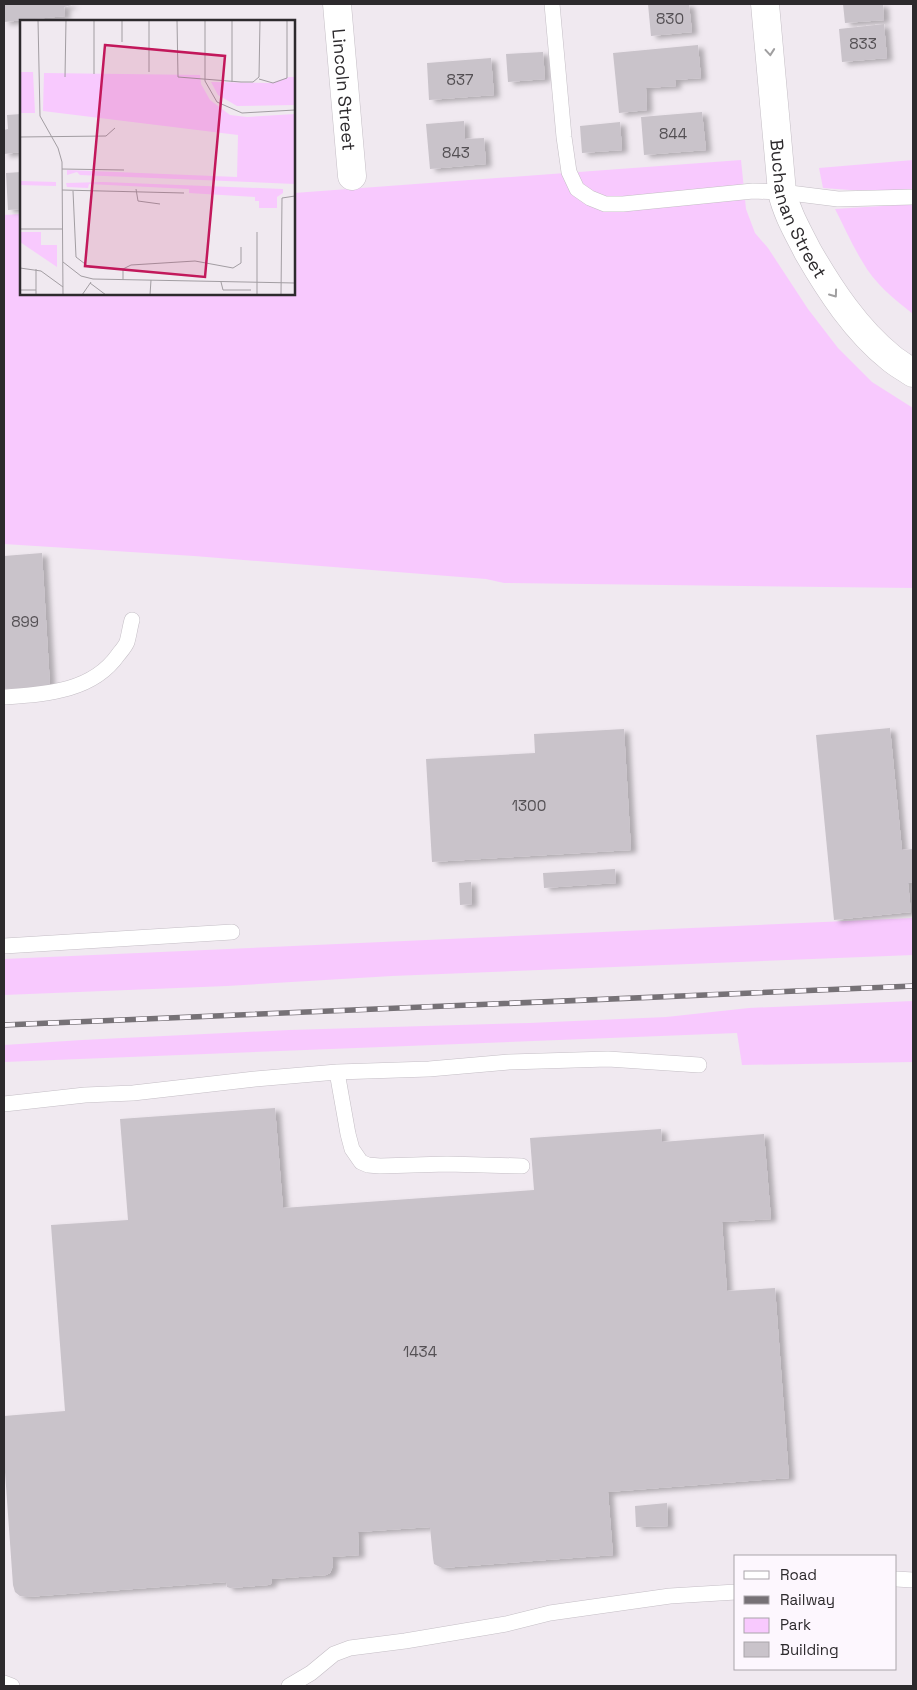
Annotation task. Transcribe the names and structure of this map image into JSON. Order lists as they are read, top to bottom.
{
  "streets": {
    "street": ["Lincoln Street", "Buchanan Street"]
  },
  "one_way": ["Buchanan Street"],
  "house_numbers": [
    "830",
    "833",
    "837",
    "844",
    "843",
    "899",
    "1300",
    "1434"
  ],
  "legend": [
    "Road",
    "Railway",
    "Park",
    "Building"
  ]
}
